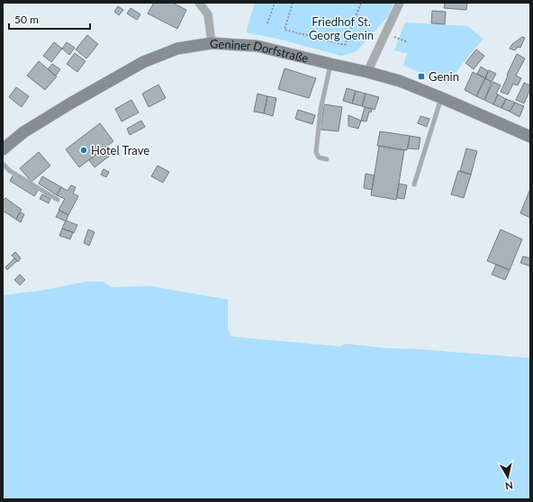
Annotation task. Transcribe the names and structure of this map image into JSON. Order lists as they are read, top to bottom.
{
  "streets": {
    "main road": ["Geniner Dorfstraße"]
  },
  "parks": ["Friedhof St. Georg Genin"],
  "places": {
    "transit": ["Genin"],
    "other": ["Hotel Trave"]
  },
  "scale_bar": "50 m",
  "north": "bottom"
}
